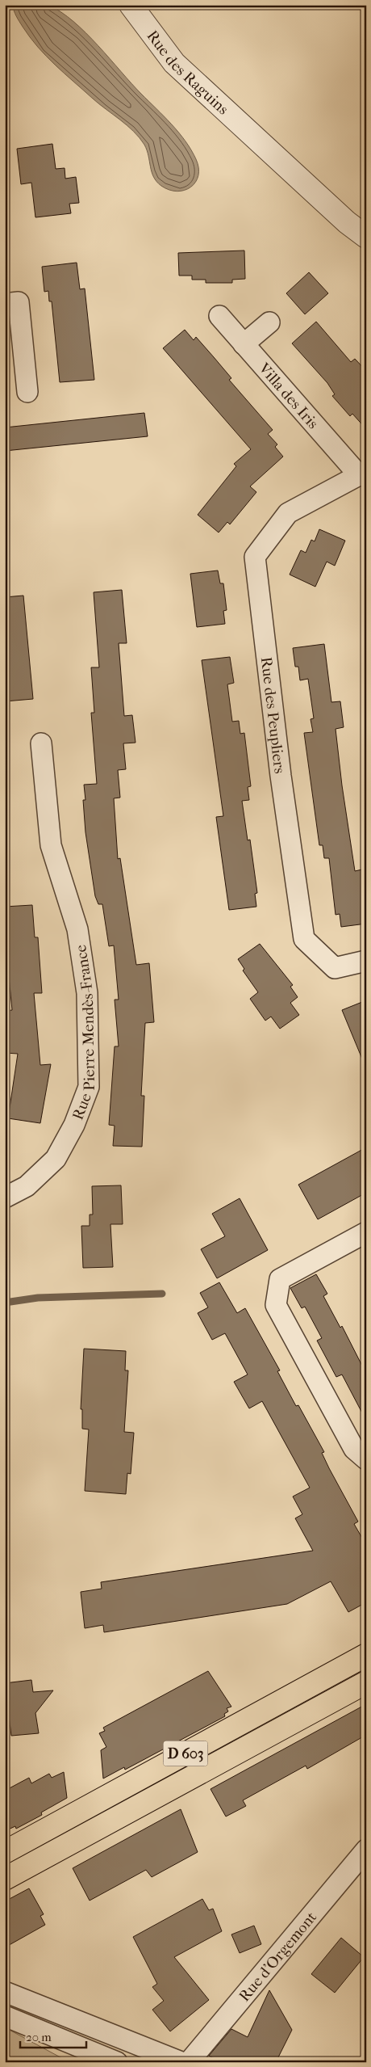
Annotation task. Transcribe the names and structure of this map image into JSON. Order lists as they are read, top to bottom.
{
  "streets": {
    "main road": ["D 603"],
    "street": [
      "Rue des Raguins",
      "Villa des Iris",
      "Rue des Peupliers",
      "Rue Pierre Mendès-France",
      "Rue d'Orgemont"
    ]
  },
  "crossings": [
    ["Villa des Iris", "Rue des Peupliers"]
  ],
  "scale_bar": "20 m"
}
